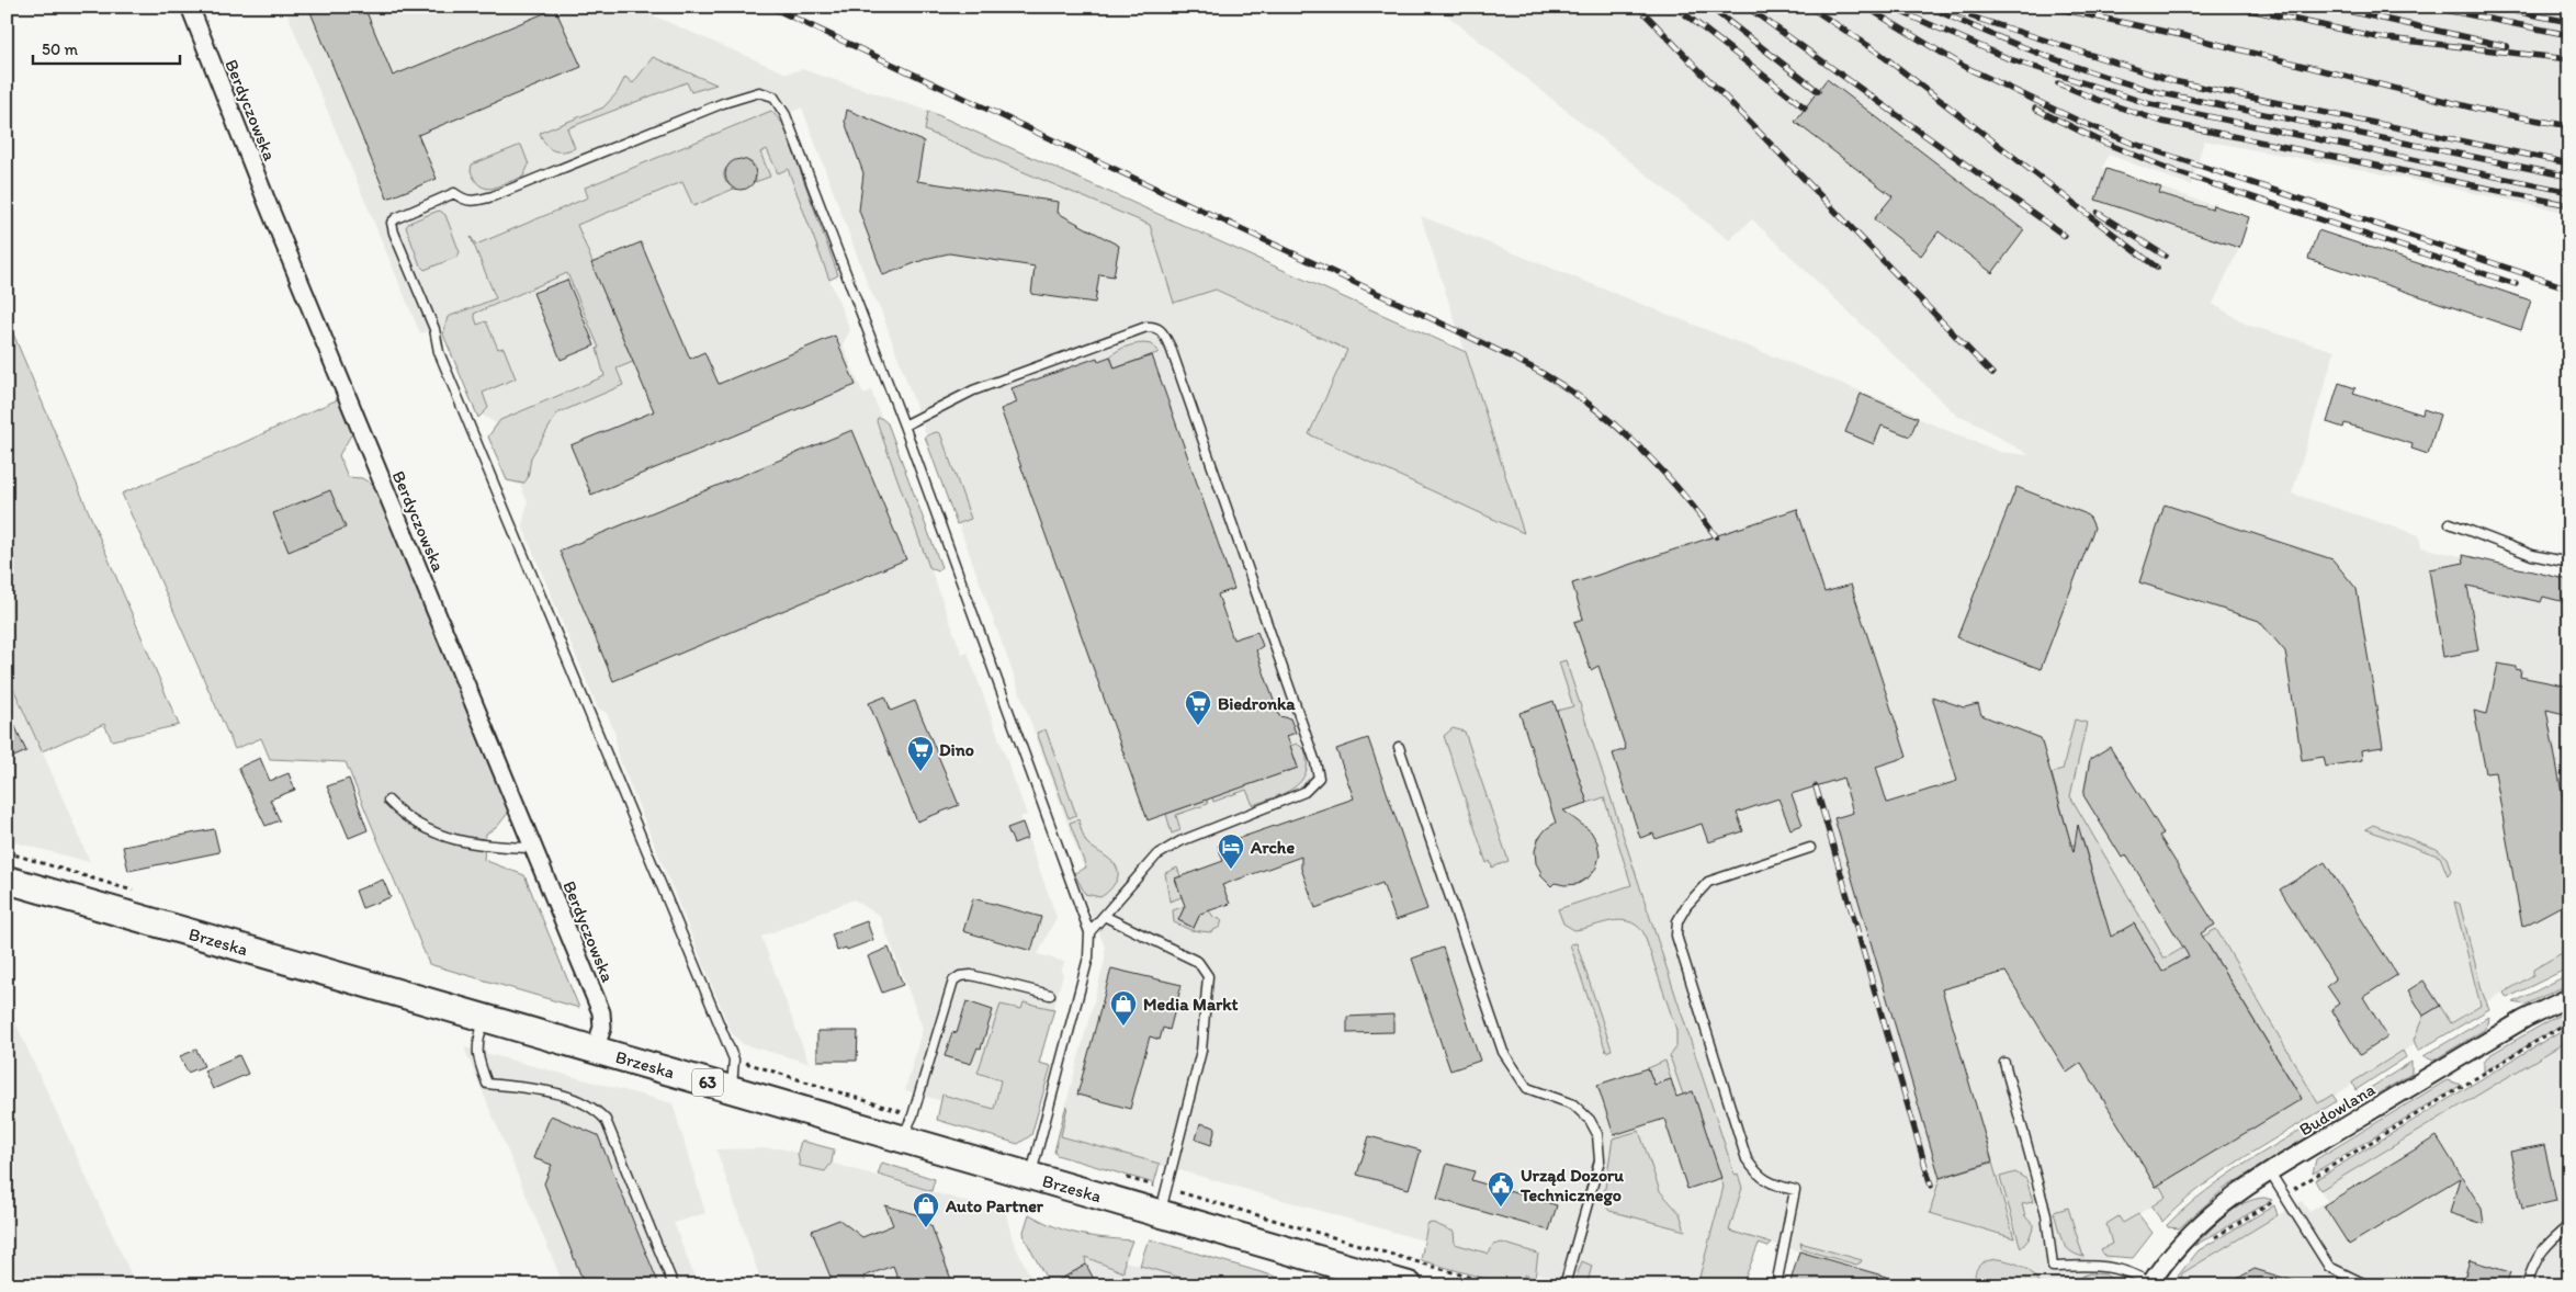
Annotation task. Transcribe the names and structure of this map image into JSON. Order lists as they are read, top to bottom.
{
  "streets": {
    "main road": ["Brzeska", "63"],
    "street": ["Berdyczowska", "Budowlana"]
  },
  "crossings": [
    ["Berdyczowska", "Brzeska"]
  ],
  "places": {
    "supermarket": ["Biedronka", "Dino"],
    "hotel": ["Arche"],
    "shop": ["Media Markt", "Auto Partner"],
    "public building": ["Urząd Dozoru Technicznego"]
  },
  "scale_bar": "50 m"
}
